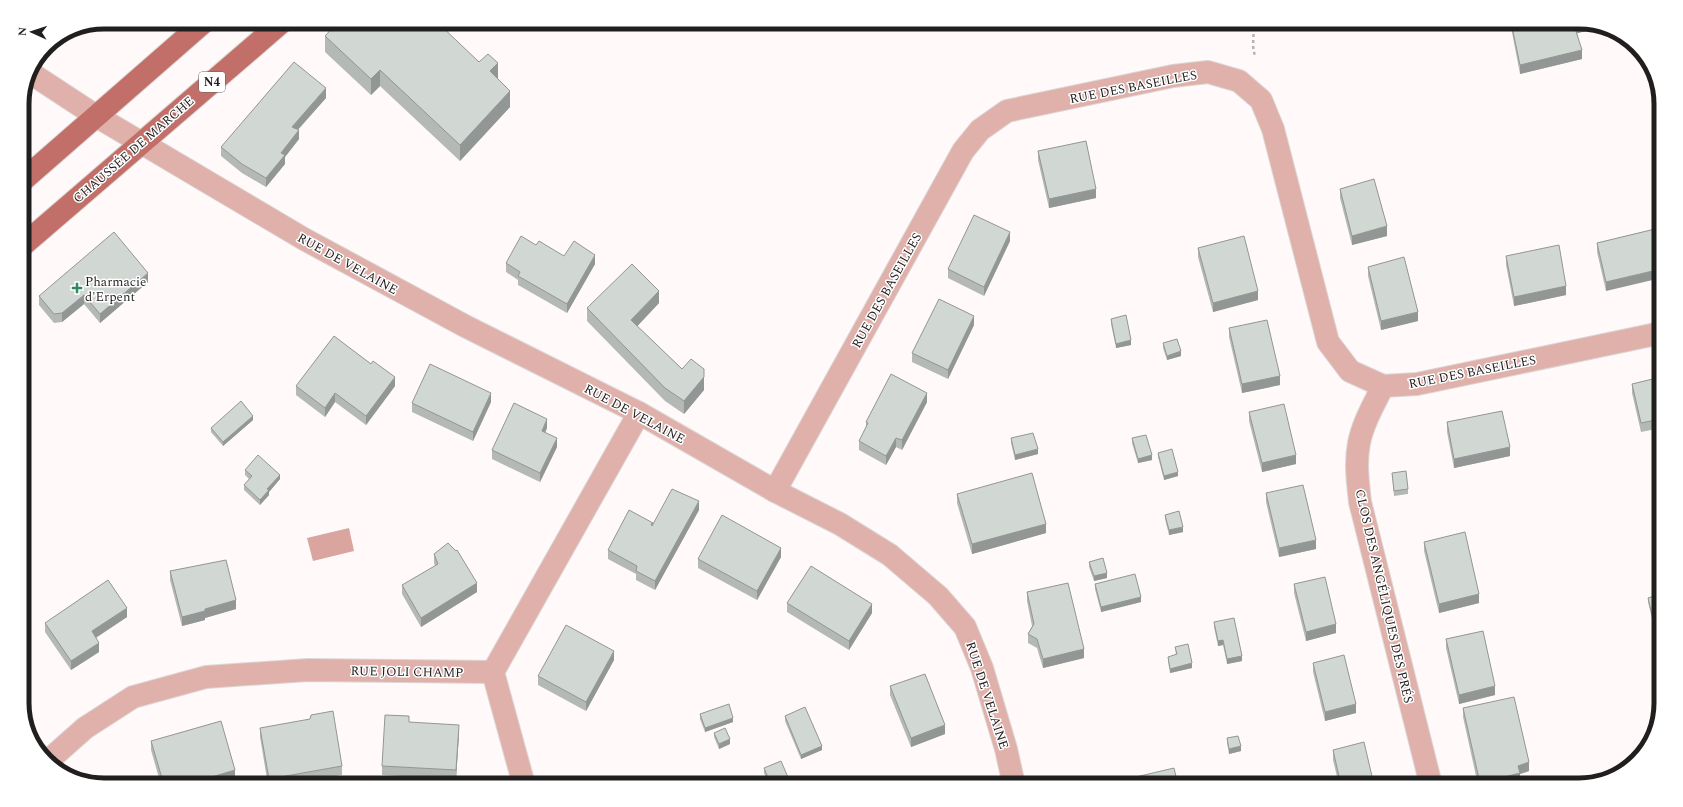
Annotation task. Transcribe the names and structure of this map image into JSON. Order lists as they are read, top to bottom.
{
  "streets": {
    "main road": ["N4", "CHAUSSÉE DE MARCHE"],
    "street": [
      "RUE DES BASEILLES",
      "RUE DE VELAINE",
      "CLOS DES ANGÉLIQUES DES PRÉS",
      "RUE JOLI CHAMP"
    ]
  },
  "crossings": [
    ["RUE DES BASEILLES", "RUE DE VELAINE"],
    ["RUE DES BASEILLES", "CLOS DES ANGÉLIQUES DES PRÉS"],
    ["CHAUSSÉE DE MARCHE", "RUE DE VELAINE"]
  ],
  "places": {
    "health": ["Pharmacie d'Erpent"]
  },
  "north": "left"
}
